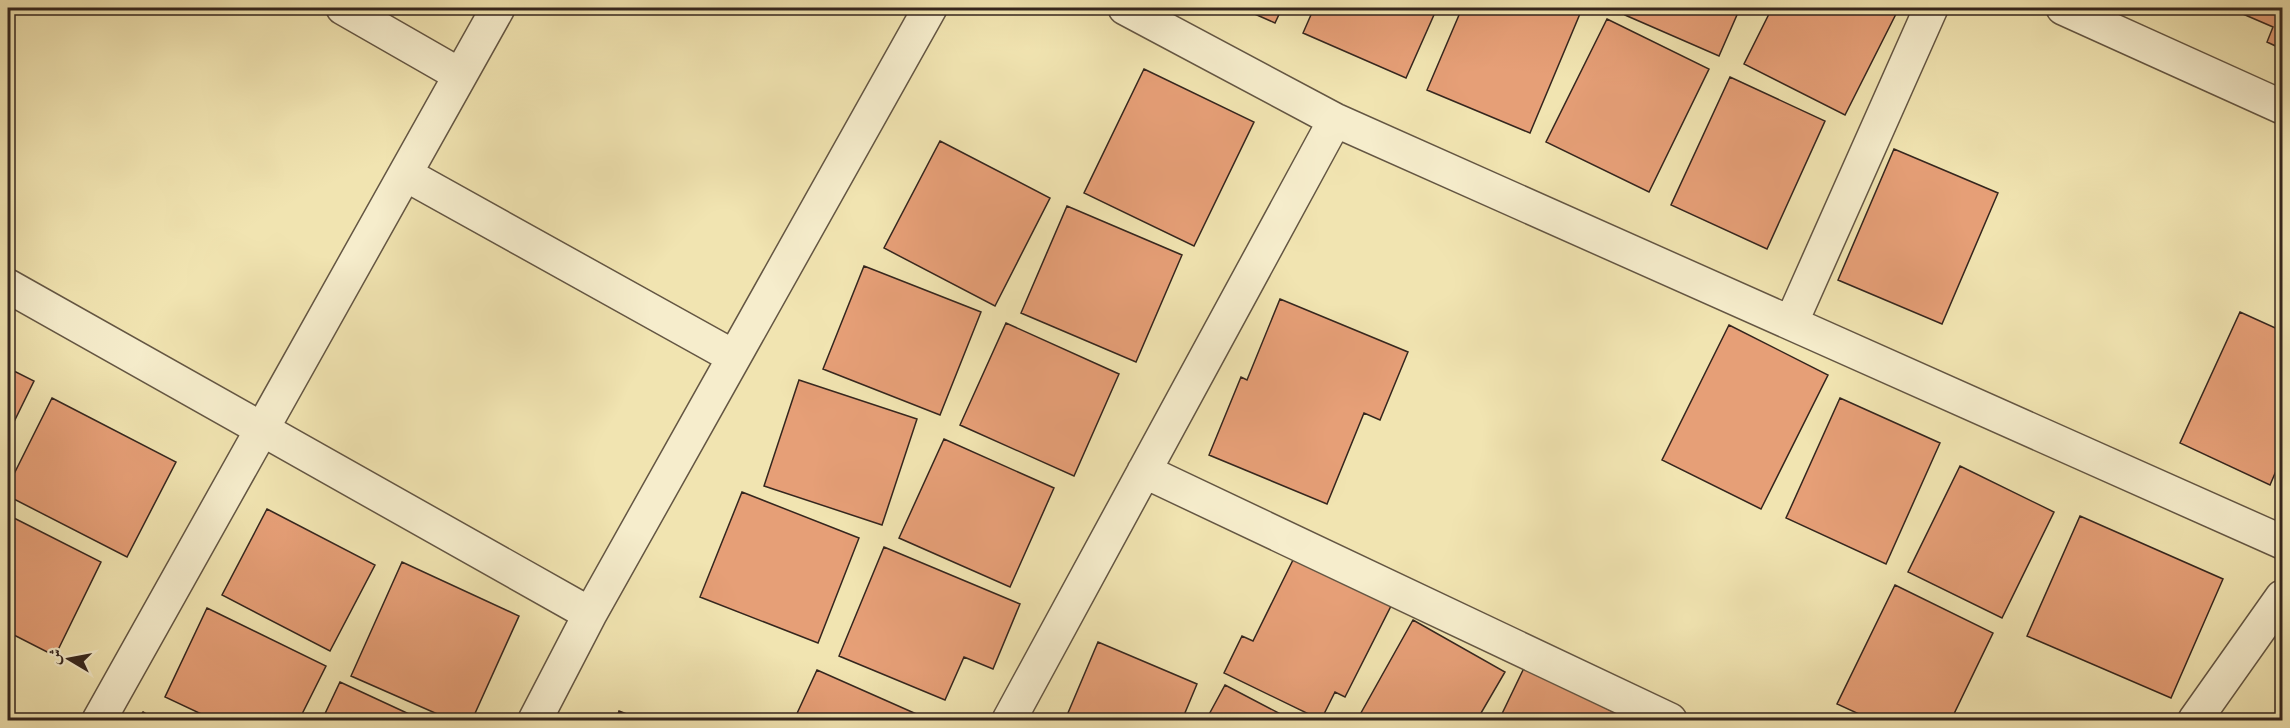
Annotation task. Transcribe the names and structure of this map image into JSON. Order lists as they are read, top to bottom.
{
  "north": "left"
}
